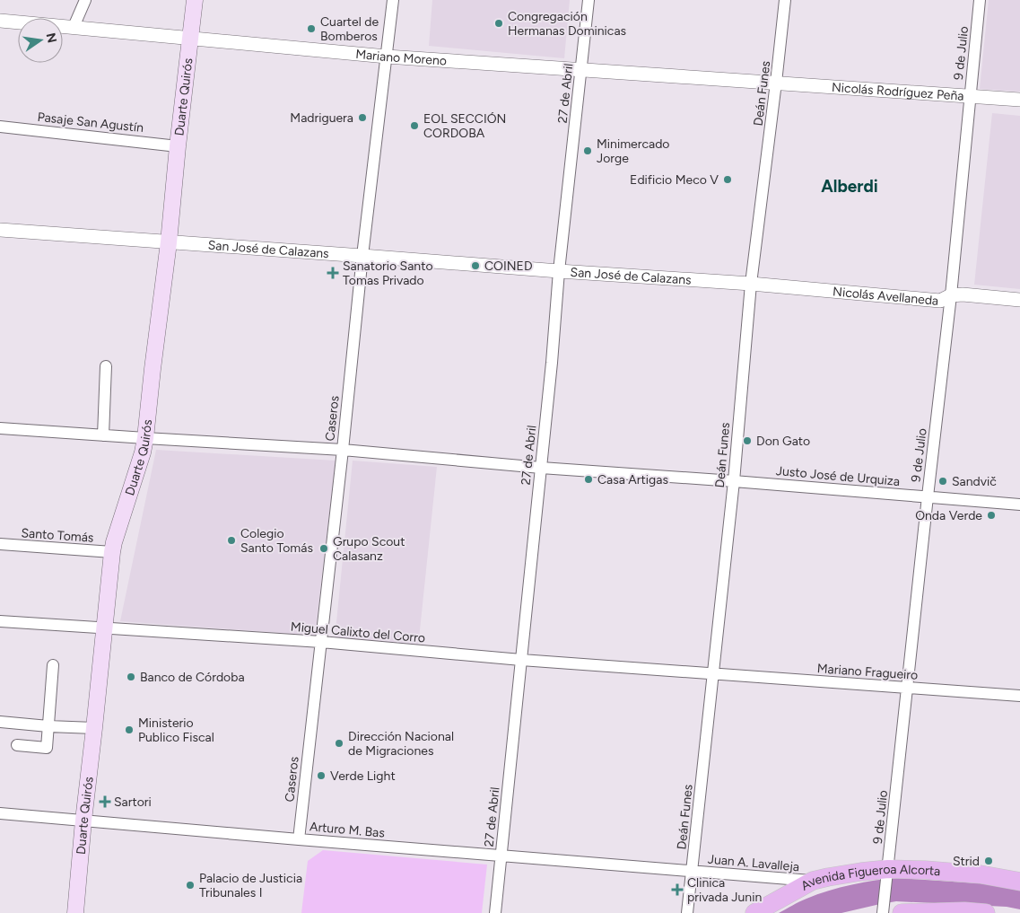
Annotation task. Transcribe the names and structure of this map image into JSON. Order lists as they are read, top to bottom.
{
  "streets": {
    "main road": ["Duarte Quirós", "Avenida Figueroa Alcorta"],
    "street": [
      "9 de Julio",
      "Mariano Moreno",
      "Nicolás Rodríguez Peña",
      "27 de Abril",
      "Deán Funes",
      "Pasaje San Agustín",
      "San José de Calazans",
      "Nicolás Avellaneda",
      "Caseros",
      "Justo José de Urquiza",
      "Santo Tomás",
      "Miguel Calixto del Corro",
      "Mariano Fragueiro",
      "Arturo M. Bas",
      "Juan A. Lavalleja"
    ]
  },
  "crossings": [
    ["9 de Julio", "Nicolás Rodríguez Peña"],
    ["9 de Julio", "Nicolás Avellaneda"],
    ["9 de Julio", "Justo José de Urquiza"],
    ["9 de Julio", "Mariano Fragueiro"],
    ["9 de Julio", "Avenida Figueroa Alcorta"],
    ["Mariano Moreno", "Nicolás Rodríguez Peña"],
    ["Mariano Moreno", "27 de Abril"],
    ["Mariano Moreno", "Deán Funes"],
    ["Mariano Moreno", "Duarte Quirós"],
    ["Mariano Moreno", "Caseros"],
    ["Nicolás Rodríguez Peña", "Deán Funes"],
    ["27 de Abril", "San José de Calazans"],
    ["27 de Abril", "Justo José de Urquiza"],
    ["27 de Abril", "Miguel Calixto del Corro"],
    ["27 de Abril", "Arturo M. Bas"],
    ["Deán Funes", "San José de Calazans"],
    ["Deán Funes", "Nicolás Avellaneda"],
    ["Deán Funes", "Justo José de Urquiza"],
    ["Deán Funes", "Miguel Calixto del Corro"],
    ["Deán Funes", "Mariano Fragueiro"],
    ["Deán Funes", "Arturo M. Bas"],
    ["Deán Funes", "Juan A. Lavalleja"],
    ["Duarte Quirós", "Pasaje San Agustín"],
    ["Duarte Quirós", "San José de Calazans"],
    ["Duarte Quirós", "Justo José de Urquiza"],
    ["Duarte Quirós", "Santo Tomás"],
    ["Duarte Quirós", "Miguel Calixto del Corro"],
    ["Duarte Quirós", "Arturo M. Bas"],
    ["San José de Calazans", "Nicolás Avellaneda"],
    ["San José de Calazans", "Caseros"],
    ["Caseros", "Justo José de Urquiza"],
    ["Caseros", "Miguel Calixto del Corro"],
    ["Caseros", "Arturo M. Bas"],
    ["Miguel Calixto del Corro", "Mariano Fragueiro"],
    ["Arturo M. Bas", "Juan A. Lavalleja"],
    ["Juan A. Lavalleja", "Avenida Figueroa Alcorta"]
  ],
  "districts": ["Alberdi"],
  "places": {
    "other": [
      "Congregación Hermanas Dominicas",
      "Cuartel de Bomberos",
      "Madriguera",
      "EOL SECCIÓN CORDOBA",
      "Minimercado Jorge",
      "Edificio Meco V",
      "COINED",
      "Don Gato",
      "Casa Artigas",
      "Sandvič",
      "Onda Verde",
      "Colegio Santo Tomás",
      "Grupo Scout Calasanz",
      "Banco de Córdoba",
      "Ministerio Publico Fiscal",
      "Dirección Nacional de Migraciones",
      "Verde Light",
      "Strid",
      "Palacio de Justicia Tribunales I"
    ],
    "health": ["Sanatorio Santo Tomas Privado", "Sartori", "Clinica privada Junin"]
  },
  "north": "right"
}
